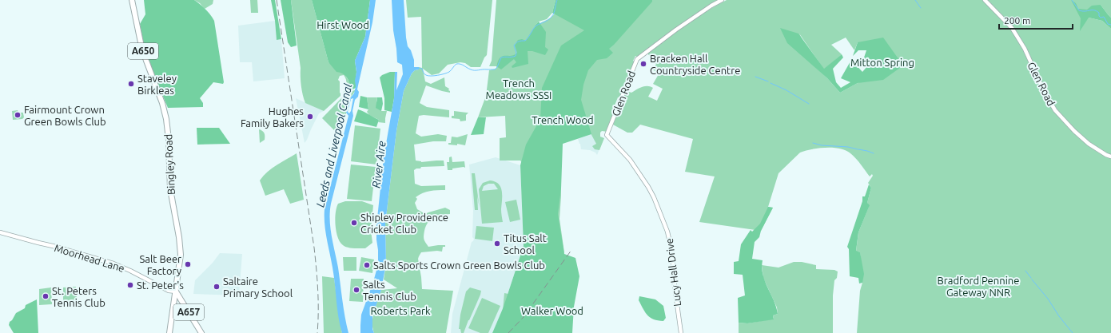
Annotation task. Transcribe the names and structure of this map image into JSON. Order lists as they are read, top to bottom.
{
  "streets": {
    "main road": ["A650", "Bingley Road", "A657"],
    "street": ["Glen Road", "Moorhead Lane", "Lucy Hall Drive"]
  },
  "crossings": [
    ["Glen Road", "Lucy Hall Drive"],
    ["Bingley Road", "Moorhead Lane"],
    ["Bingley Road", "A657"],
    ["Moorhead Lane", "A657"]
  ],
  "water": ["Leeds and Liverpool Canal", "River Aire"],
  "parks": [
    "Hirst Wood",
    "Mitton Spring",
    "Trench Meadows SSSI",
    "Trench Wood",
    "Bradford Pennine Gateway NNR",
    "Roberts Park",
    "Walker Wood"
  ],
  "places": [
    "Bracken Hall Countryside Centre",
    "Staveley Birkleas",
    "Fairmount Crown Green Bowls Club",
    "Hughes Family Bakers",
    "Shipley Providence Cricket Club",
    "Titus Salt School",
    "Salt Beer Factory",
    "Salts Sports Crown Green Bowls Club",
    "St. Peter's",
    "Saltaire Primary School",
    "Salts Tennis Club",
    "St. Peters Tennis Club"
  ],
  "scale_bar": "200 m"
}
